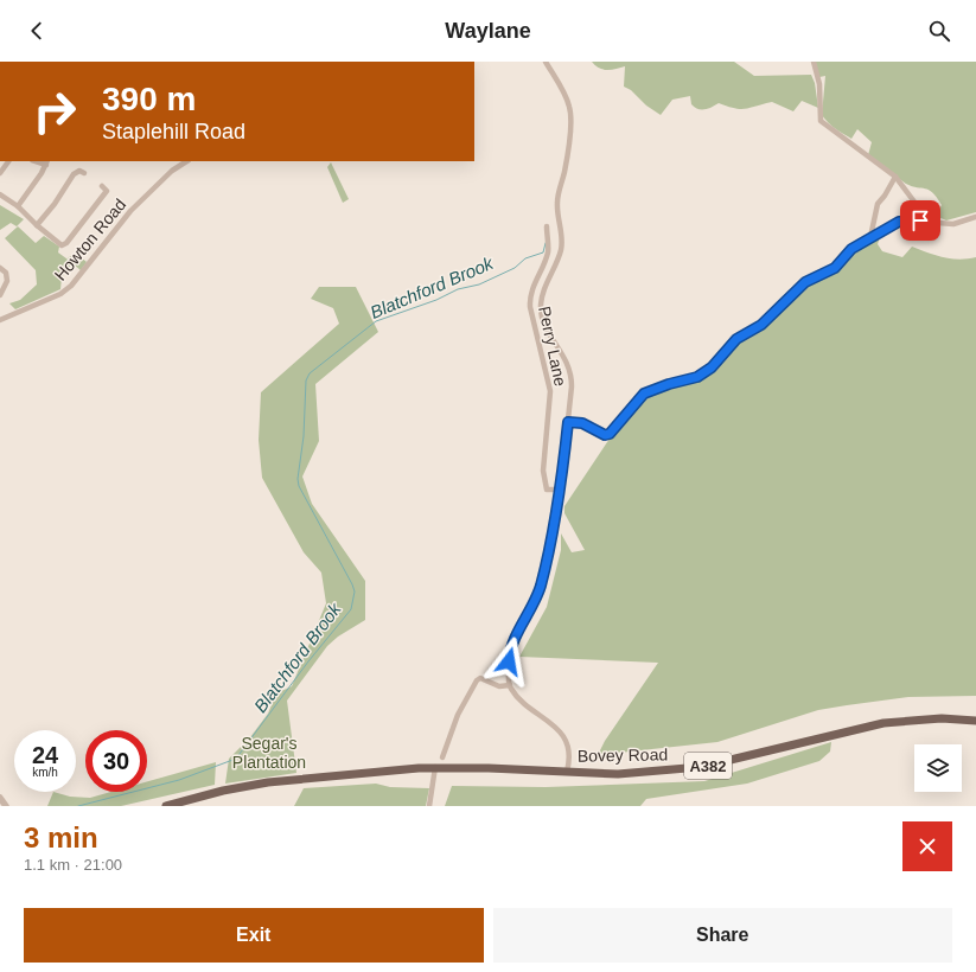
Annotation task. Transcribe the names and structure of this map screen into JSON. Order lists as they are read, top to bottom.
{
  "streets": {
    "main road": ["Bovey Road", "A382"],
    "street": ["Howton Road", "Perry Lane"]
  },
  "crossings": [
    ["Bovey Road", "A382"]
  ],
  "water": ["Blatchford Brook"],
  "parks": ["Segar's Plantation"],
  "page": {
    "header": "Waylane",
    "turn": ["390 m", "Staplehill Road"],
    "speed": "24 km/h",
    "limit": "30",
    "heading": ["3 min", "1.1 km · 21:00"],
    "buttons": ["Exit", "Share"]
  }
}
